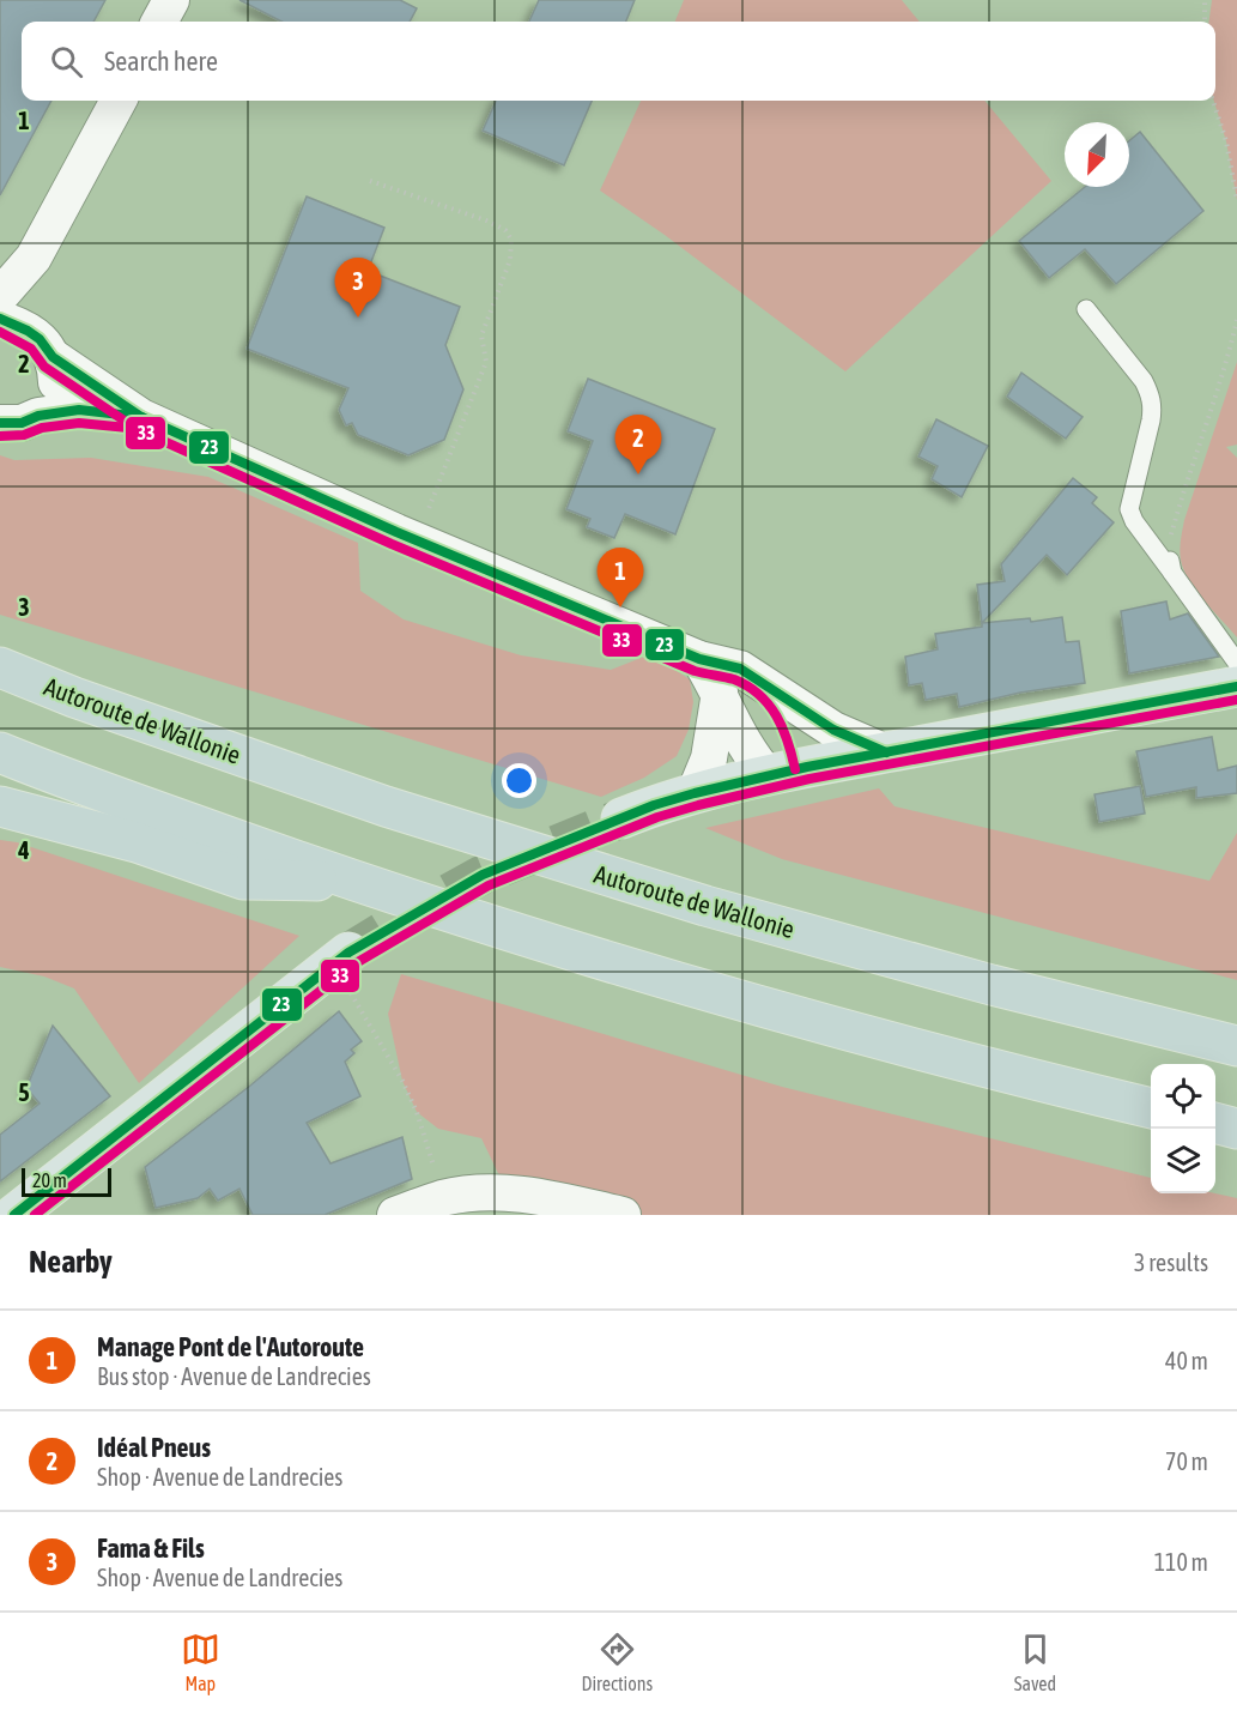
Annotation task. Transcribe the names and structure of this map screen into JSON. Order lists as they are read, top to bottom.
{
  "streets": {
    "highway": ["Autoroute de Wallonie"]
  },
  "lines": ["transit line 23", "transit line 33"],
  "scale_bar": "20 m",
  "north": "bottom left",
  "page": {
    "search": "Search here",
    "pins": ["3", "2", "1"],
    "scale": "20 m",
    "heading": ["Nearby", "3 results"],
    "list": [
      {
        "mark": "1",
        "name": "Manage Pont de l'Autoroute",
        "note": "Bus stop · Avenue de Landrecies",
        "value": "40 m"
      },
      {
        "mark": "2",
        "name": "Idéal Pneus",
        "note": "Shop · Avenue de Landrecies",
        "value": "70 m"
      },
      {
        "mark": "3",
        "name": "Fama & Fils",
        "note": "Shop · Avenue de Landrecies",
        "value": "110 m"
      }
    ],
    "nav": ["Map", "Directions", "Saved"]
  },
  "grid": {
    "rows": [
      "1",
      "2",
      "3",
      "4",
      "5"
    ]
  }
}
